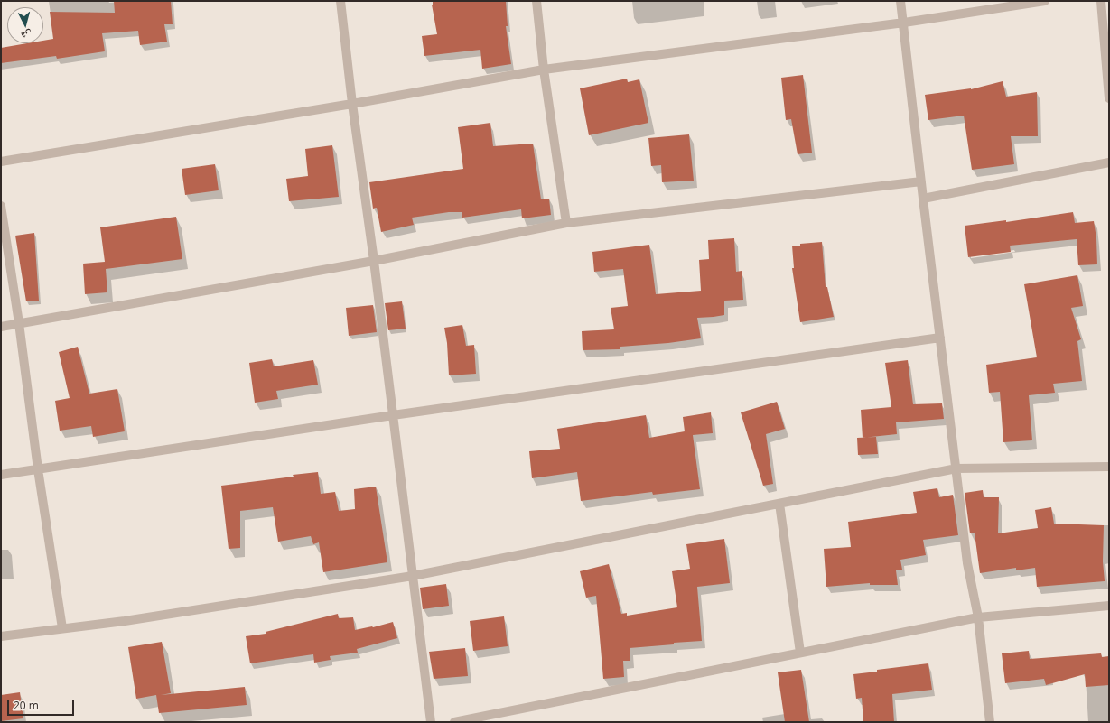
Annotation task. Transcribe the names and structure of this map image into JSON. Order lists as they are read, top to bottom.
{
  "scale_bar": "20 m",
  "north": "bottom"
}
